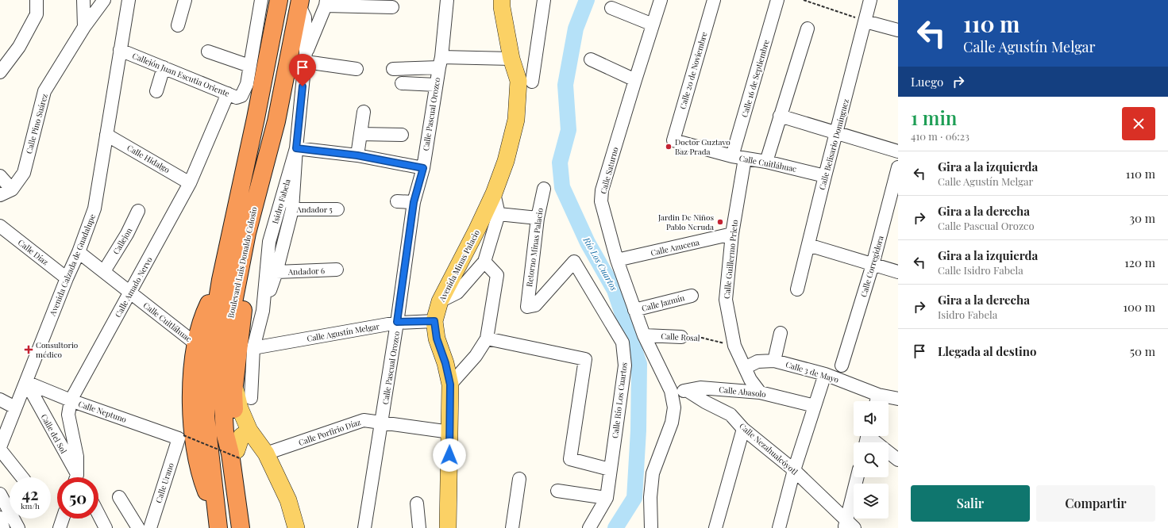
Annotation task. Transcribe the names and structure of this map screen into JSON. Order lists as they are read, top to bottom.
{
  "streets": {
    "highway": ["Boulevard Luis Donaldo Colosio"],
    "main road": ["Avenida Minas Palacio"],
    "street": [
      "Calle 20 de Noviembre",
      "Callejón Juan Escutia Oriente",
      "Calle 16 de Septiembre",
      "Calle Pascual Orozco",
      "Calle Pino Suárez",
      "Calle Belisario Domínguez",
      "Calle Hidalgo",
      "Calle Cuitláhuac",
      "Calle Saturno",
      "Isidro Fabela",
      "Andador 5",
      "Callejon",
      "Retorno Minas Palacio",
      "Calle Azucena",
      "Calle Díaz",
      "Calle Guillermo Prieto",
      "Avenida Calzada de Guadalupe",
      "Calle Corregidora",
      "Andador 6",
      "Calle Amado Nervo",
      "Calle Jazmín",
      "Calle Agustín Melgar",
      "Calle Rosal",
      "Calle 3 de Mayo",
      "Calle Abasolo",
      "Calle Río Los Cuartos",
      "Calle Neptuno",
      "Calle Porfirio Díaz",
      "Calle del Sol",
      "Calle Nezahualcóyotl",
      "Calle Urano"
    ]
  },
  "crossings": [
    ["Calle 20 de Noviembre", "Calle Cuitláhuac"],
    ["Callejón Juan Escutia Oriente", "Avenida Calzada de Guadalupe"],
    ["Callejón Juan Escutia Oriente", "Calle Amado Nervo"],
    ["Calle 16 de Septiembre", "Calle Cuitláhuac"],
    ["Calle Pascual Orozco", "Calle Agustín Melgar"],
    ["Calle Pascual Orozco", "Calle Porfirio Díaz"],
    ["Calle Belisario Domínguez", "Calle Cuitláhuac"],
    ["Calle Hidalgo", "Avenida Calzada de Guadalupe"],
    ["Calle Hidalgo", "Calle Amado Nervo"],
    ["Calle Cuitláhuac", "Callejon"],
    ["Calle Cuitláhuac", "Calle Guillermo Prieto"],
    ["Calle Cuitláhuac", "Avenida Calzada de Guadalupe"],
    ["Calle Cuitláhuac", "Calle Amado Nervo"],
    ["Calle Saturno", "Calle Azucena"],
    ["Calle Saturno", "Calle Jazmín"],
    ["Calle Saturno", "Calle Rosal"],
    ["Isidro Fabela", "Boulevard Luis Donaldo Colosio"],
    ["Isidro Fabela", "Calle Agustín Melgar"],
    ["Retorno Minas Palacio", "Calle Río Los Cuartos"],
    ["Calle Azucena", "Calle Guillermo Prieto"],
    ["Calle Díaz", "Avenida Calzada de Guadalupe"],
    ["Calle Guillermo Prieto", "Calle Rosal"],
    ["Calle Guillermo Prieto", "Calle 3 de Mayo"],
    ["Calle Guillermo Prieto", "Calle Abasolo"],
    ["Avenida Calzada de Guadalupe", "Calle Neptuno"],
    ["Avenida Calzada de Guadalupe", "Calle del Sol"],
    ["Avenida Minas Palacio", "Calle Agustín Melgar"],
    ["Avenida Minas Palacio", "Calle Porfirio Díaz"],
    ["Calle Amado Nervo", "Calle Neptuno"],
    ["Calle Abasolo", "Calle Nezahualcóyotl"],
    ["Calle Neptuno", "Calle del Sol"],
    ["Calle Neptuno", "Calle Urano"]
  ],
  "water": ["Río Los Cuartos"],
  "places": {
    "other": ["Doctor Guztavo Baz Prada", "Jardin De Niños Pablo Neruda"],
    "health": ["Consultorio médico"]
  },
  "page": {
    "turn": ["110 m", "Calle Agustín Melgar"],
    "then": "Luego",
    "heading": ["1 min", "410 m · 06:23"],
    "list": [
      {
        "name": "Gira a la izquierda",
        "note": "Calle Agustín Melgar",
        "value": "110 m"
      },
      {
        "name": "Gira a la derecha",
        "note": "Calle Pascual Orozco",
        "value": "30 m"
      },
      {
        "name": "Gira a la izquierda",
        "note": "Calle Isidro Fabela",
        "value": "120 m"
      },
      {
        "name": "Gira a la derecha",
        "note": "Isidro Fabela",
        "value": "100 m"
      },
      {
        "name": "Llegada al destino",
        "value": "50 m"
      }
    ],
    "speed": "42 km/h",
    "limit": "50",
    "buttons": ["Salir", "Compartir"]
  }
}
